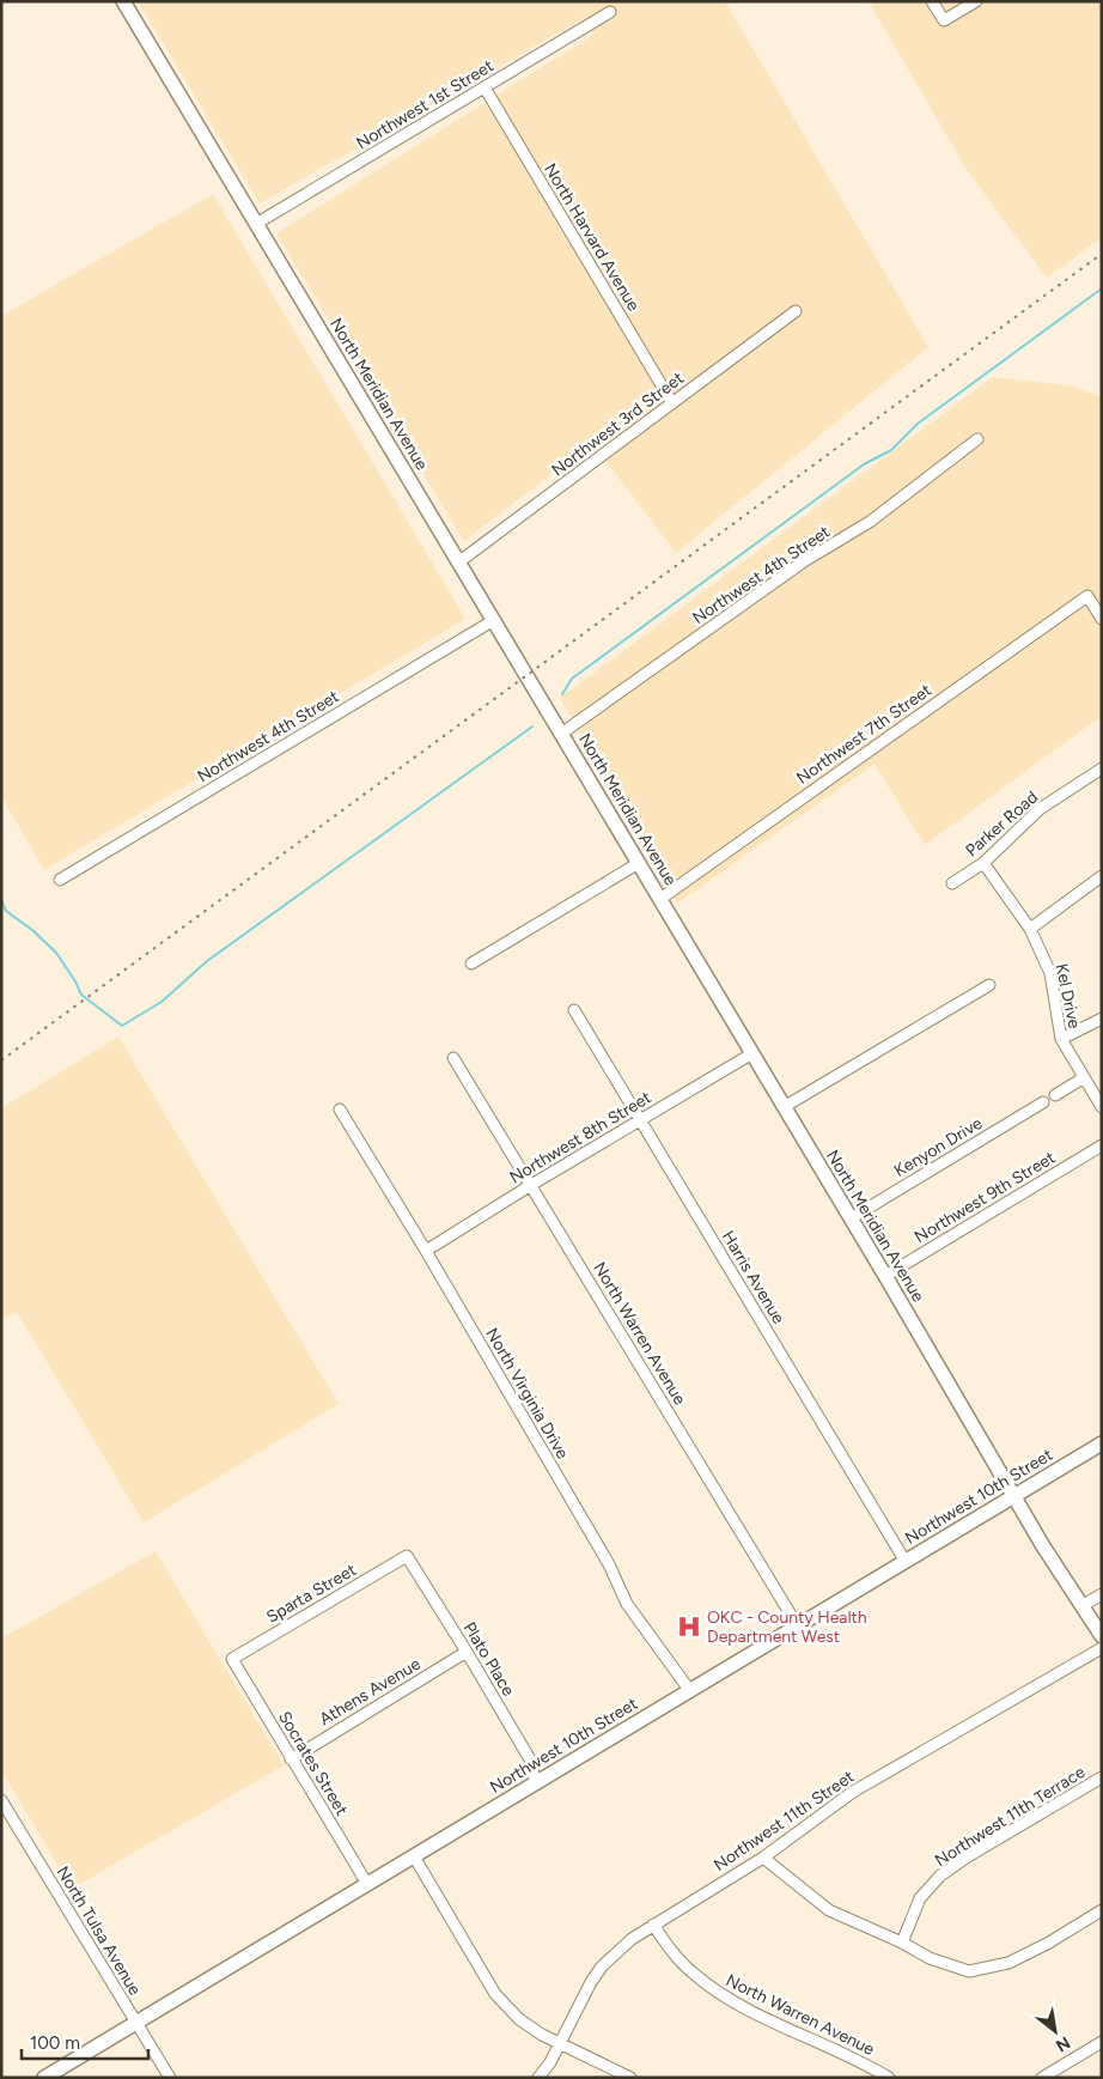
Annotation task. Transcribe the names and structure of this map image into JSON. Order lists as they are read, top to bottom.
{
  "streets": {
    "main road": ["North Meridian Avenue", "Northwest 10th Street"],
    "street": [
      "Northwest 1st Street",
      "North Harvard Avenue",
      "Northwest 3rd Street",
      "Northwest 4th Street",
      "Northwest 7th Street",
      "Parker Road",
      "Kel Drive",
      "Northwest 8th Street",
      "Kenyon Drive",
      "Northwest 9th Street",
      "Harris Avenue",
      "North Warren Avenue",
      "North Virginia Drive",
      "Sparta Street",
      "Plato Place",
      "Athens Avenue",
      "Socrates Street",
      "Northwest 11th Terrace",
      "Northwest 11th Street",
      "North Tulsa Avenue"
    ]
  },
  "crossings": [
    ["Northwest 1st Street", "North Harvard Avenue"],
    ["Northwest 1st Street", "North Meridian Avenue"],
    ["North Harvard Avenue", "Northwest 3rd Street"],
    ["North Meridian Avenue", "Northwest 3rd Street"],
    ["North Meridian Avenue", "Northwest 4th Street"],
    ["North Meridian Avenue", "Northwest 7th Street"],
    ["North Meridian Avenue", "Northwest 8th Street"],
    ["North Meridian Avenue", "Kenyon Drive"],
    ["North Meridian Avenue", "Northwest 9th Street"],
    ["North Meridian Avenue", "Northwest 10th Street"],
    ["Parker Road", "Kel Drive"],
    ["Northwest 8th Street", "Harris Avenue"],
    ["Northwest 8th Street", "North Warren Avenue"],
    ["Northwest 8th Street", "North Virginia Drive"],
    ["Harris Avenue", "Northwest 10th Street"],
    ["North Warren Avenue", "Northwest 10th Street"],
    ["North Warren Avenue", "Northwest 11th Street"],
    ["North Virginia Drive", "Northwest 10th Street"],
    ["Northwest 10th Street", "Plato Place"],
    ["Northwest 10th Street", "Socrates Street"],
    ["Northwest 10th Street", "North Tulsa Avenue"],
    ["Sparta Street", "Plato Place"],
    ["Sparta Street", "Socrates Street"],
    ["Plato Place", "Athens Avenue"],
    ["Athens Avenue", "Socrates Street"]
  ],
  "places": {
    "hospital": ["OKC - County Health Department West"]
  },
  "scale_bar": "100 m",
  "north": "bottom right"
}
